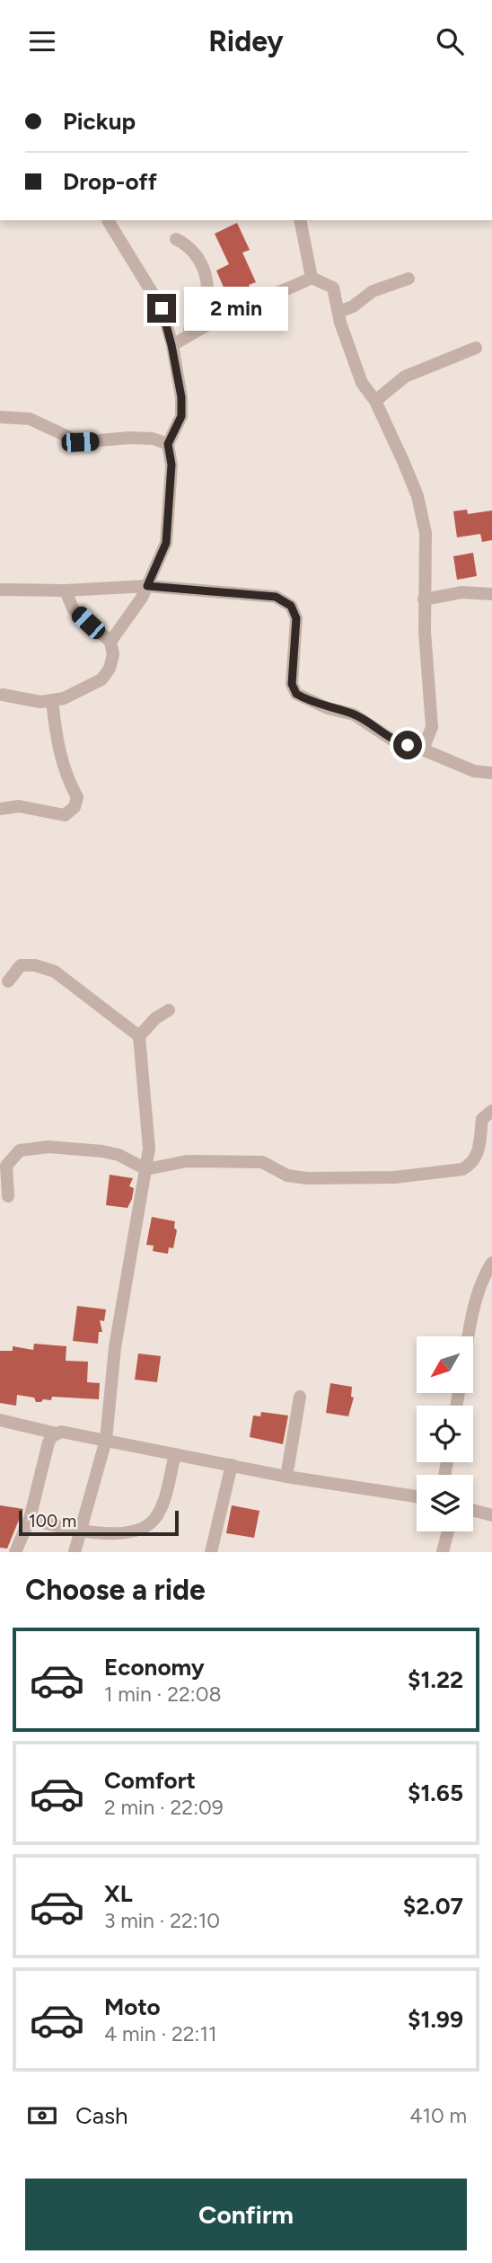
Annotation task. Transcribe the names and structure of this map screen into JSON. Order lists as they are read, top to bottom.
{
  "scale_bar": "100 m",
  "north": "bottom left",
  "page": {
    "header": "Ridey",
    "banner": ["Pickup", "Drop-off"],
    "bubble": "2 min",
    "scale": "100 m",
    "heading": "Choose a ride",
    "list": [
      {
        "name": "Economy",
        "note": "1 min · 22:08",
        "value": "$1.22"
      },
      {
        "name": "Comfort",
        "note": "2 min · 22:09",
        "value": "$1.65"
      },
      {
        "name": "XL",
        "note": "3 min · 22:10",
        "value": "$2.07"
      },
      {
        "name": "Moto",
        "note": "4 min · 22:11",
        "value": "$1.99"
      }
    ],
    "pay": ["Cash", "410 m"],
    "buttons": "Confirm"
  }
}
